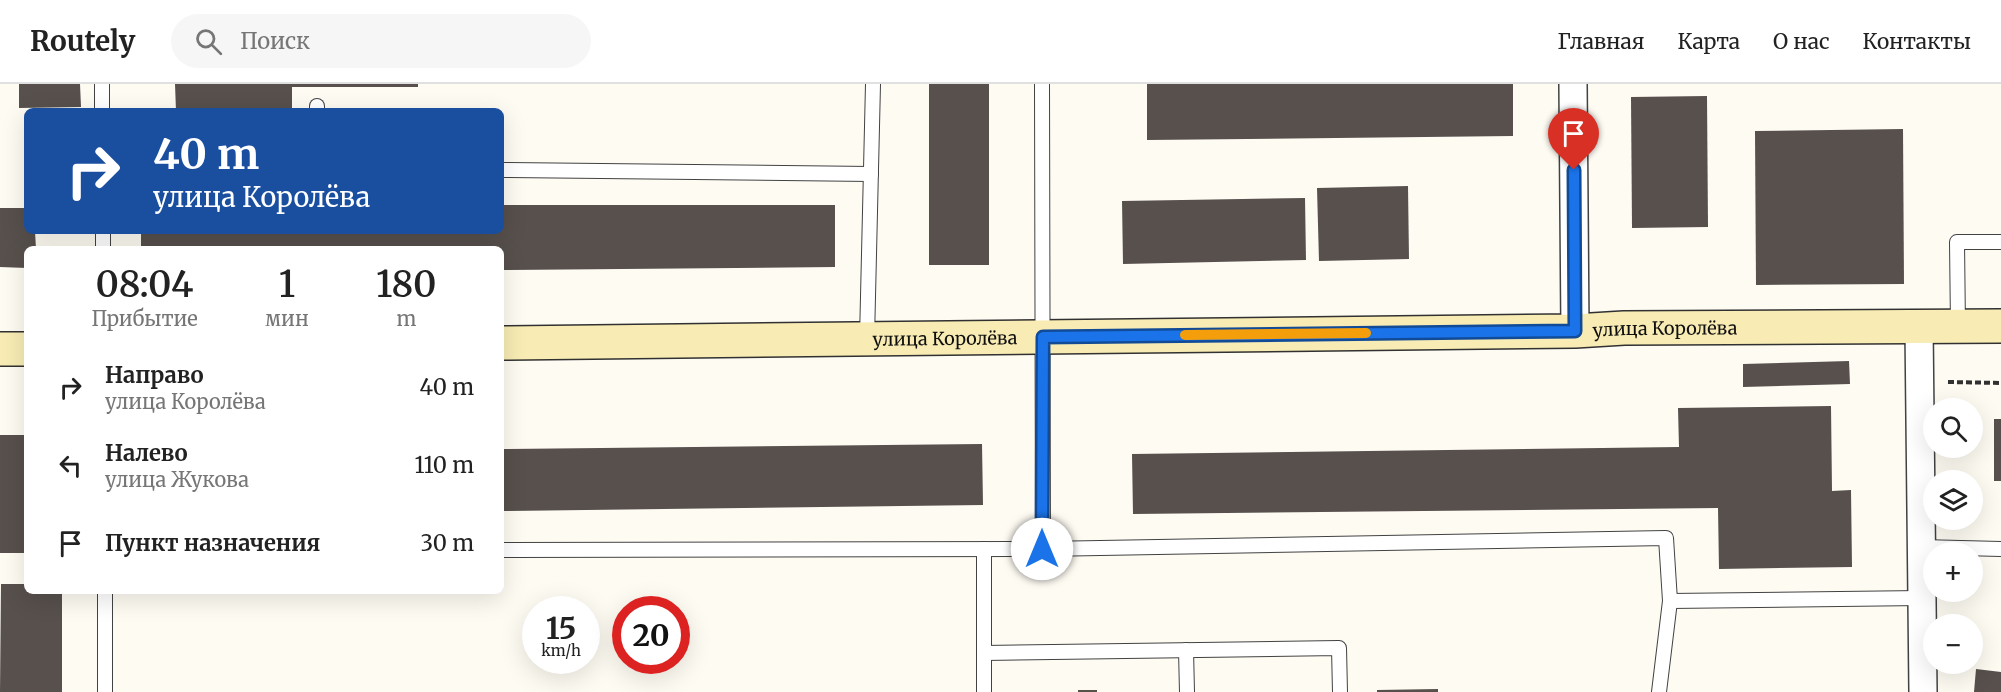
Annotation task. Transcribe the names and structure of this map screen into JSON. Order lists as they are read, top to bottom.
{
  "streets": {
    "street": ["улица Королёва"]
  },
  "page": {
    "header": "Routely",
    "search": "Поиск",
    "nav": [
      "Главная",
      "Карта",
      "О нас",
      "Контакты"
    ],
    "turn": ["40 m", "улица Королёва"],
    "eta": [
      "08:04",
      "Прибытие",
      "1",
      "мин",
      "180",
      "m"
    ],
    "list": [
      {
        "name": "Направо",
        "note": "улица Королёва",
        "value": "40 m"
      },
      {
        "name": "Налево",
        "note": "улица Жукова",
        "value": "110 m"
      },
      {
        "name": "Пункт назначения",
        "value": "30 m"
      }
    ],
    "map_buttons": ["+", "−"],
    "speed": "15 km/h",
    "limit": "20"
  }
}
